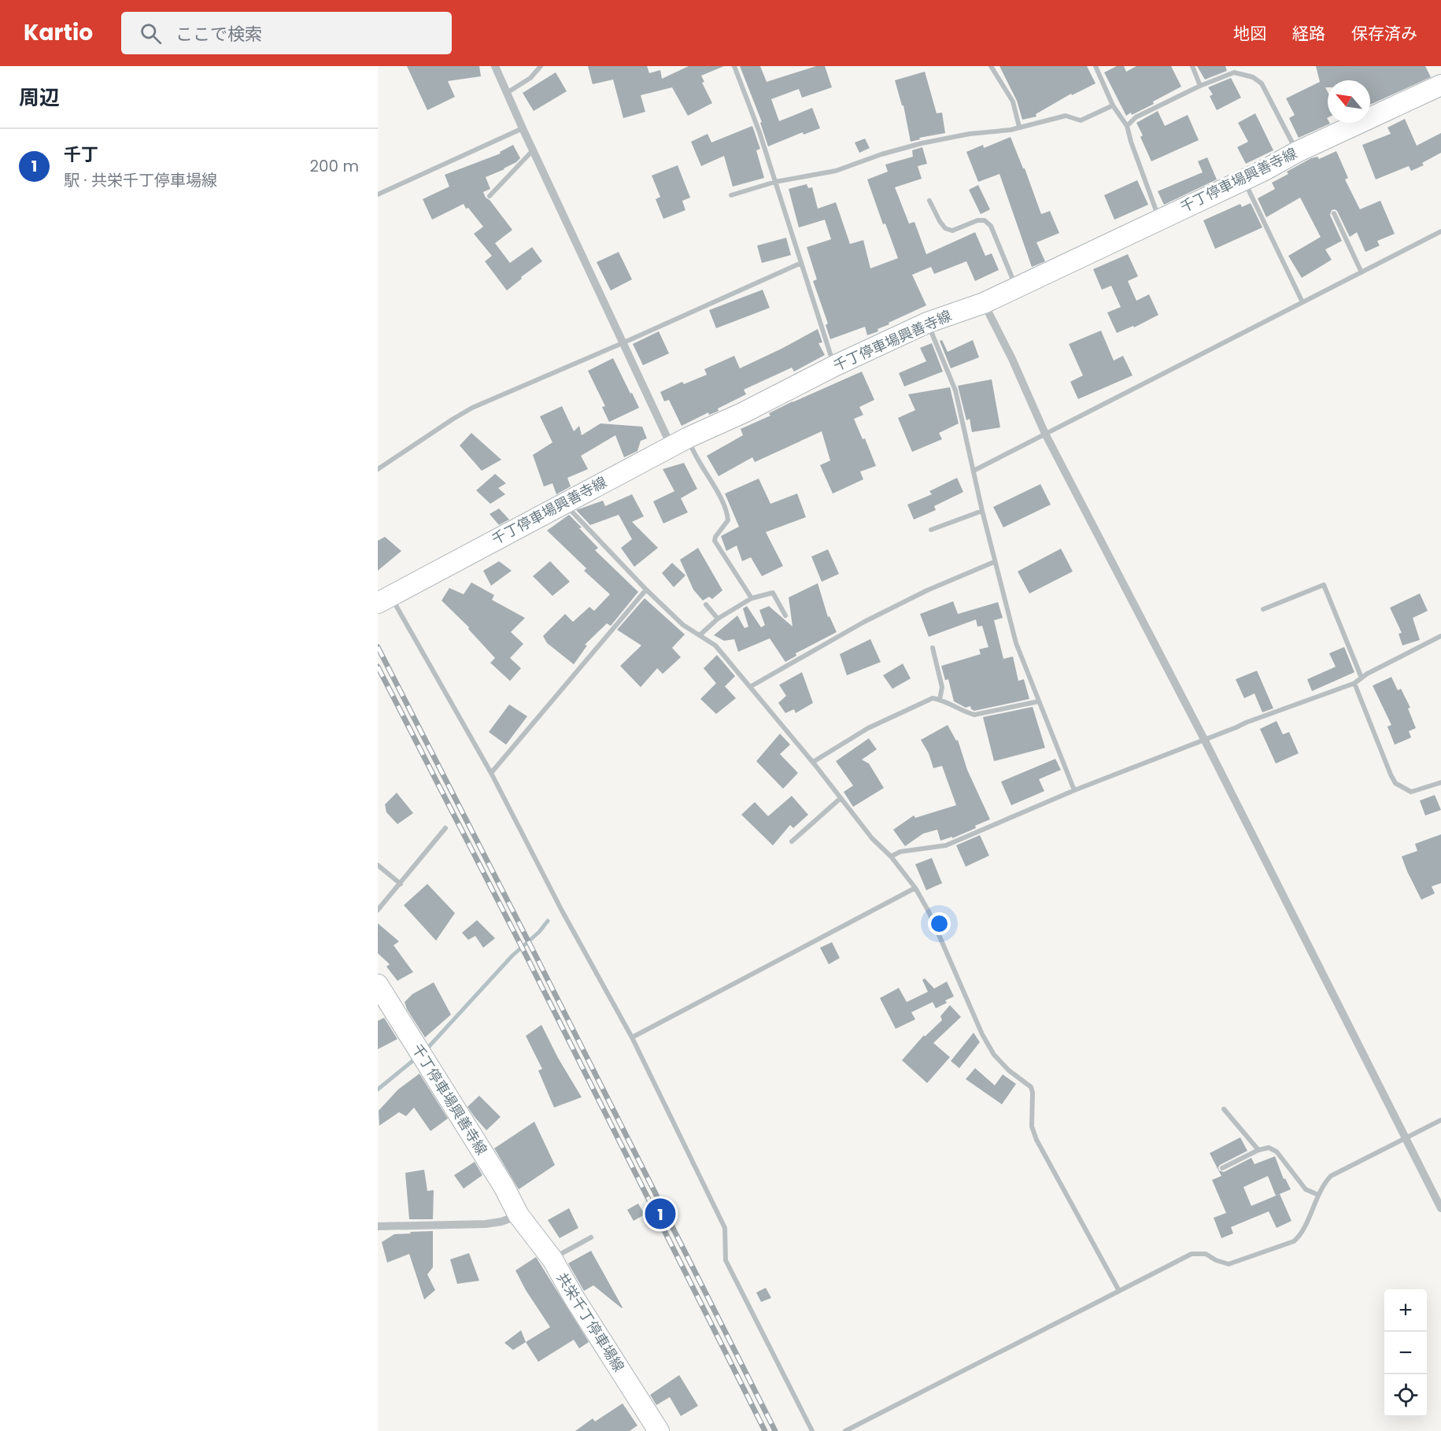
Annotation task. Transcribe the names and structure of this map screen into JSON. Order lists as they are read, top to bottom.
{
  "streets": {
    "main road": ["千丁停車場興善寺線", "共栄千丁停車場線"]
  },
  "crossings": [
    ["千丁停車場興善寺線", "共栄千丁停車場線"]
  ],
  "north": "top left",
  "page": {
    "header": "Kartio",
    "search": "ここで検索",
    "nav": ["地図", "経路", "保存済み"],
    "heading": "周辺",
    "list": [
      {
        "mark": "1",
        "name": "千丁",
        "note": "駅 · 共栄千丁停車場線",
        "value": "200 m"
      }
    ],
    "pins": "1",
    "map_buttons": ["+", "−"]
  }
}
